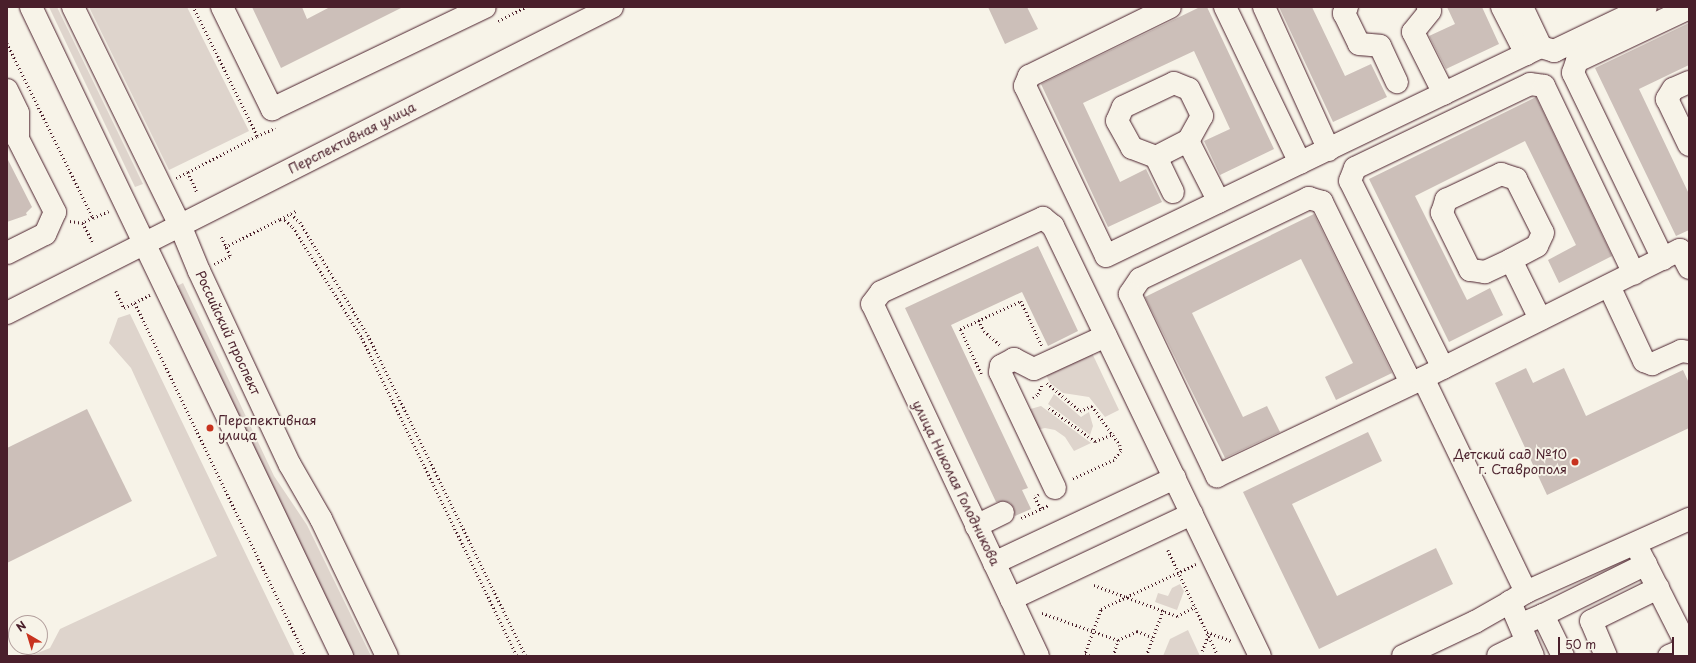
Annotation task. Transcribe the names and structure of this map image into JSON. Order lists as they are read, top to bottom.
{
  "streets": {
    "street": ["Перспективная улица", "Российский проспект", "улица Николая Голодникова"]
  },
  "crossings": [
    ["Перспективная улица", "Российский проспект"]
  ],
  "places": ["Перспективная улица", "Детский сад №10 г. Ставрополя"],
  "scale_bar": "50 m",
  "north": "top left"
}
